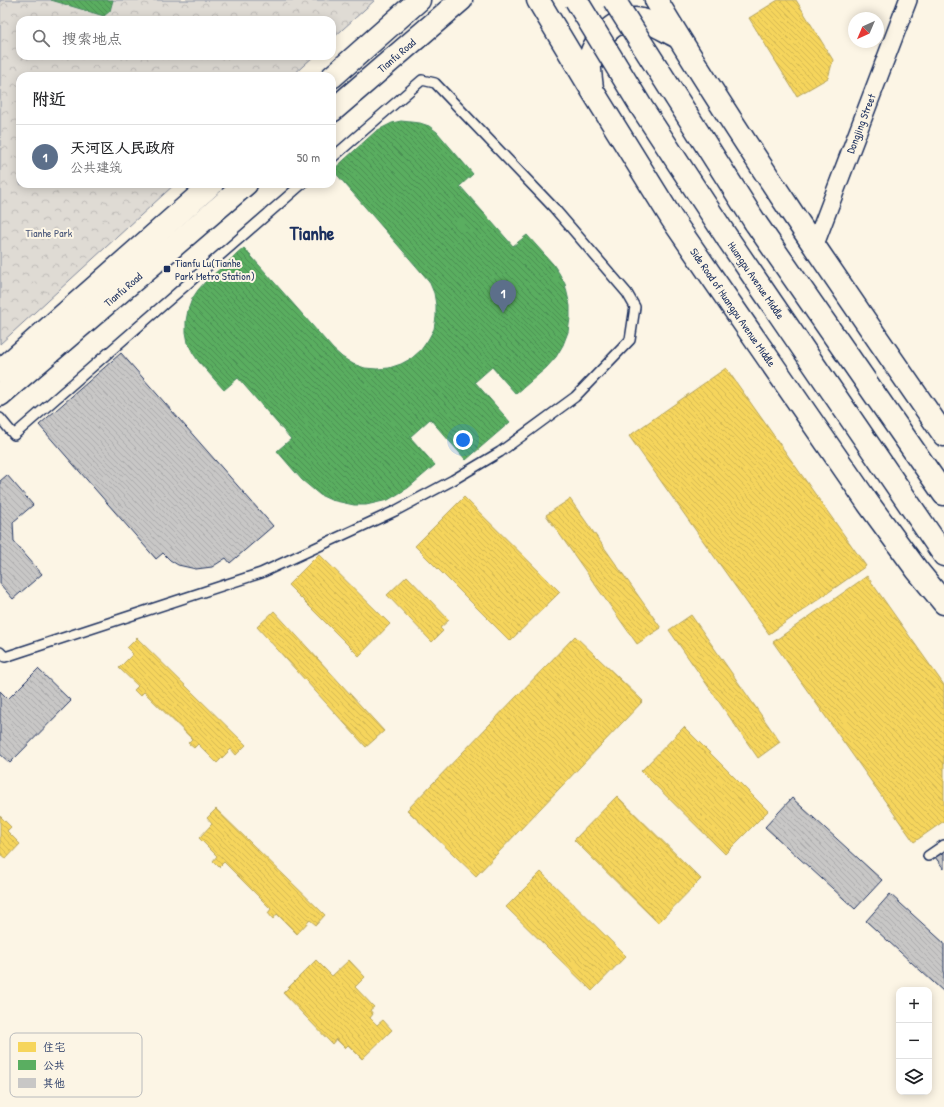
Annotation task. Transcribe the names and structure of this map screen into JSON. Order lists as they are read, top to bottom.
{
  "streets": {
    "main road": ["Tianfu Road", "Huangpu Avenue Middle", "Side Road of Huangpu Avenue Middle"],
    "street": ["Dongjing Street"]
  },
  "districts": ["Tianhe"],
  "parks": ["Tianhe Park"],
  "places": {
    "transit": ["Tianfu Lu(Tianhe Park Metro Station)"]
  },
  "legend": ["住宅", "公共", "其他"],
  "north": "bottom left",
  "page": {
    "search": "搜索地点",
    "heading": "附近",
    "list": [
      {
        "mark": "1",
        "name": "天河区人民政府",
        "note": "公共建筑",
        "value": "50 m"
      }
    ],
    "pins": "1",
    "map_buttons": ["+", "−"]
  }
}
